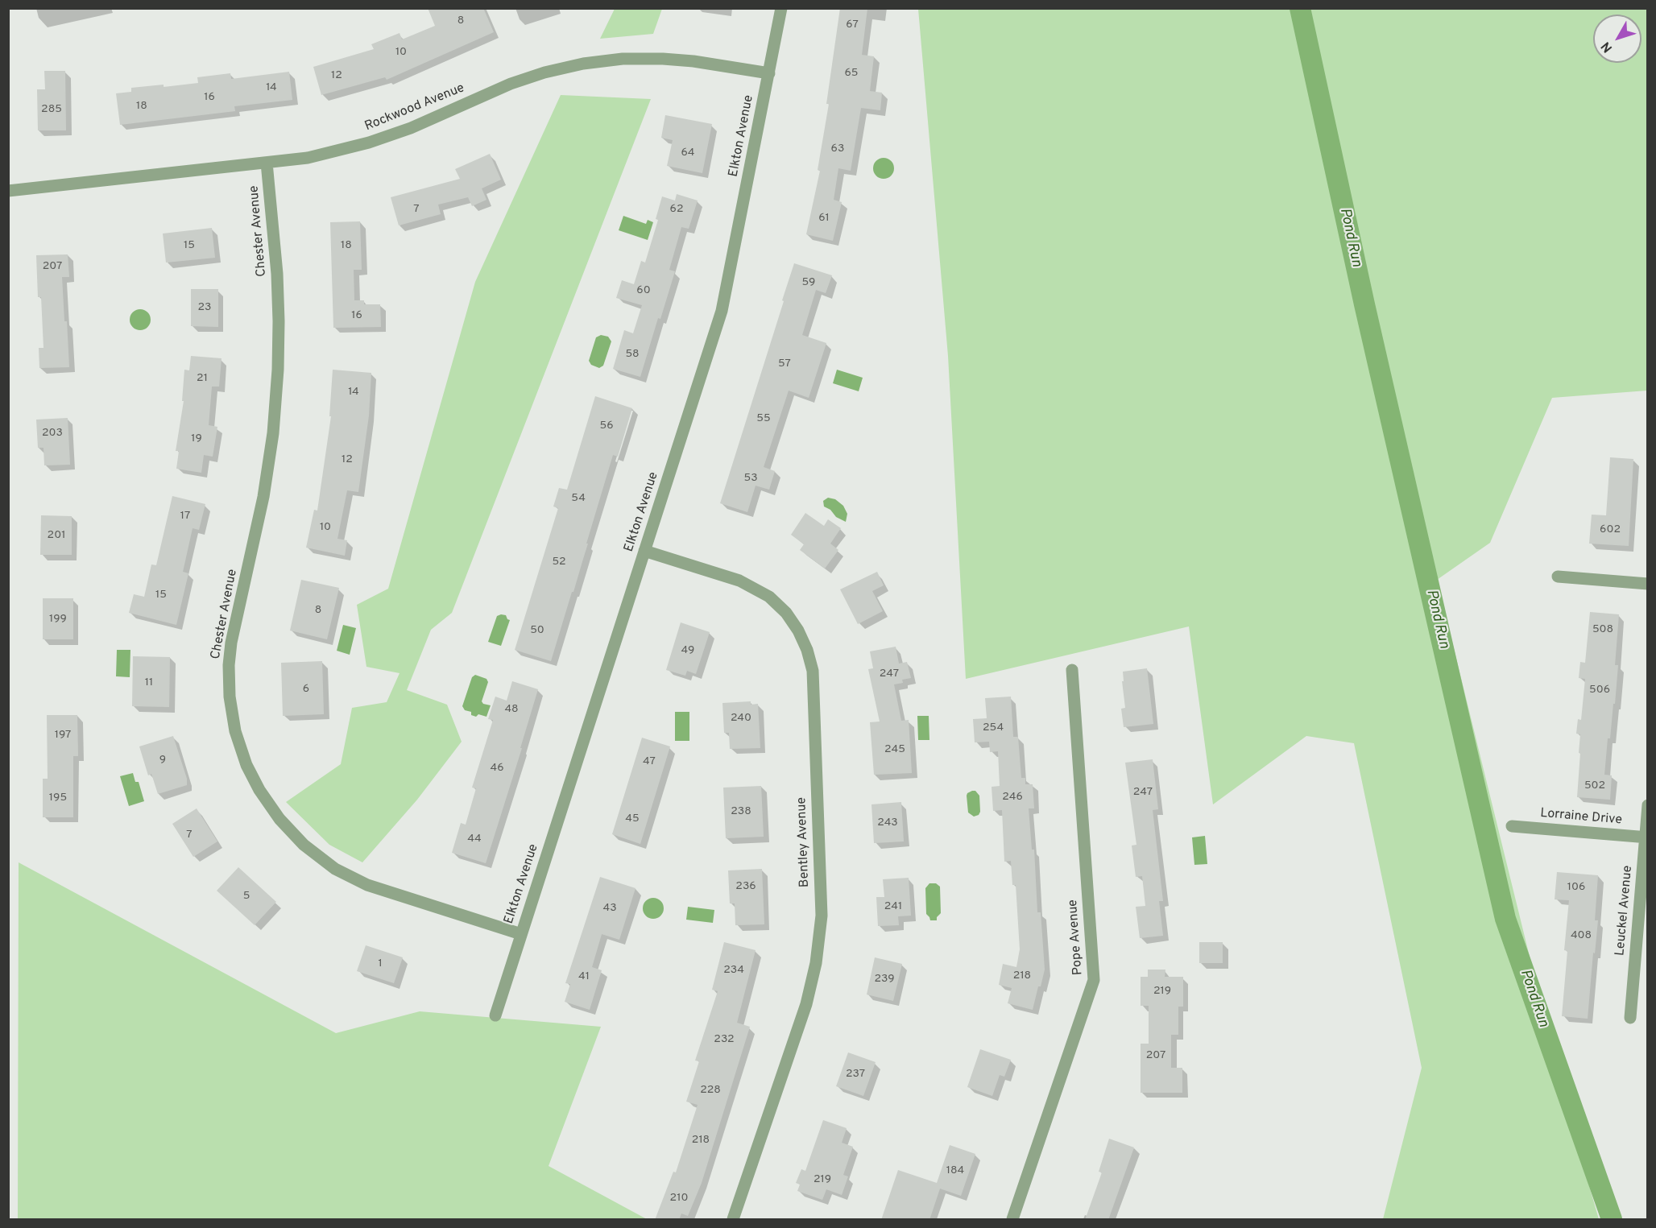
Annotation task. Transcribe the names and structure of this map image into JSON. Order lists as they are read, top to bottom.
{
  "streets": {
    "street": [
      "Rockwood Avenue",
      "Elkton Avenue",
      "Chester Avenue",
      "Lorraine Drive",
      "Bentley Avenue",
      "Leuckel Avenue",
      "Pope Avenue"
    ]
  },
  "crossings": [
    ["Rockwood Avenue", "Elkton Avenue"],
    ["Rockwood Avenue", "Chester Avenue"],
    ["Elkton Avenue", "Chester Avenue"],
    ["Elkton Avenue", "Bentley Avenue"],
    ["Lorraine Drive", "Leuckel Avenue"]
  ],
  "water": ["Pond Run"],
  "house_numbers": [
    "8",
    "67",
    "10",
    "65",
    "12",
    "14",
    "16",
    "18",
    "285",
    "63",
    "64",
    "7",
    "62",
    "61",
    "15",
    "18",
    "207",
    "59",
    "60",
    "23",
    "16",
    "58",
    "57",
    "21",
    "14",
    "55",
    "56",
    "203",
    "19",
    "12",
    "53",
    "54",
    "17",
    "10",
    "602",
    "201",
    "52",
    "15",
    "8",
    "199",
    "508",
    "50",
    "49",
    "247",
    "11",
    "6",
    "506",
    "48",
    "240",
    "254",
    "197",
    "245",
    "9",
    "47",
    "46",
    "502",
    "247",
    "246",
    "195",
    "238",
    "45",
    "243",
    "7",
    "44",
    "236",
    "106",
    "5",
    "241",
    "43",
    "408",
    "1",
    "234",
    "218",
    "41",
    "239",
    "219",
    "232",
    "207",
    "237",
    "228",
    "218",
    "184",
    "219",
    "210"
  ],
  "north": "bottom left"
}
